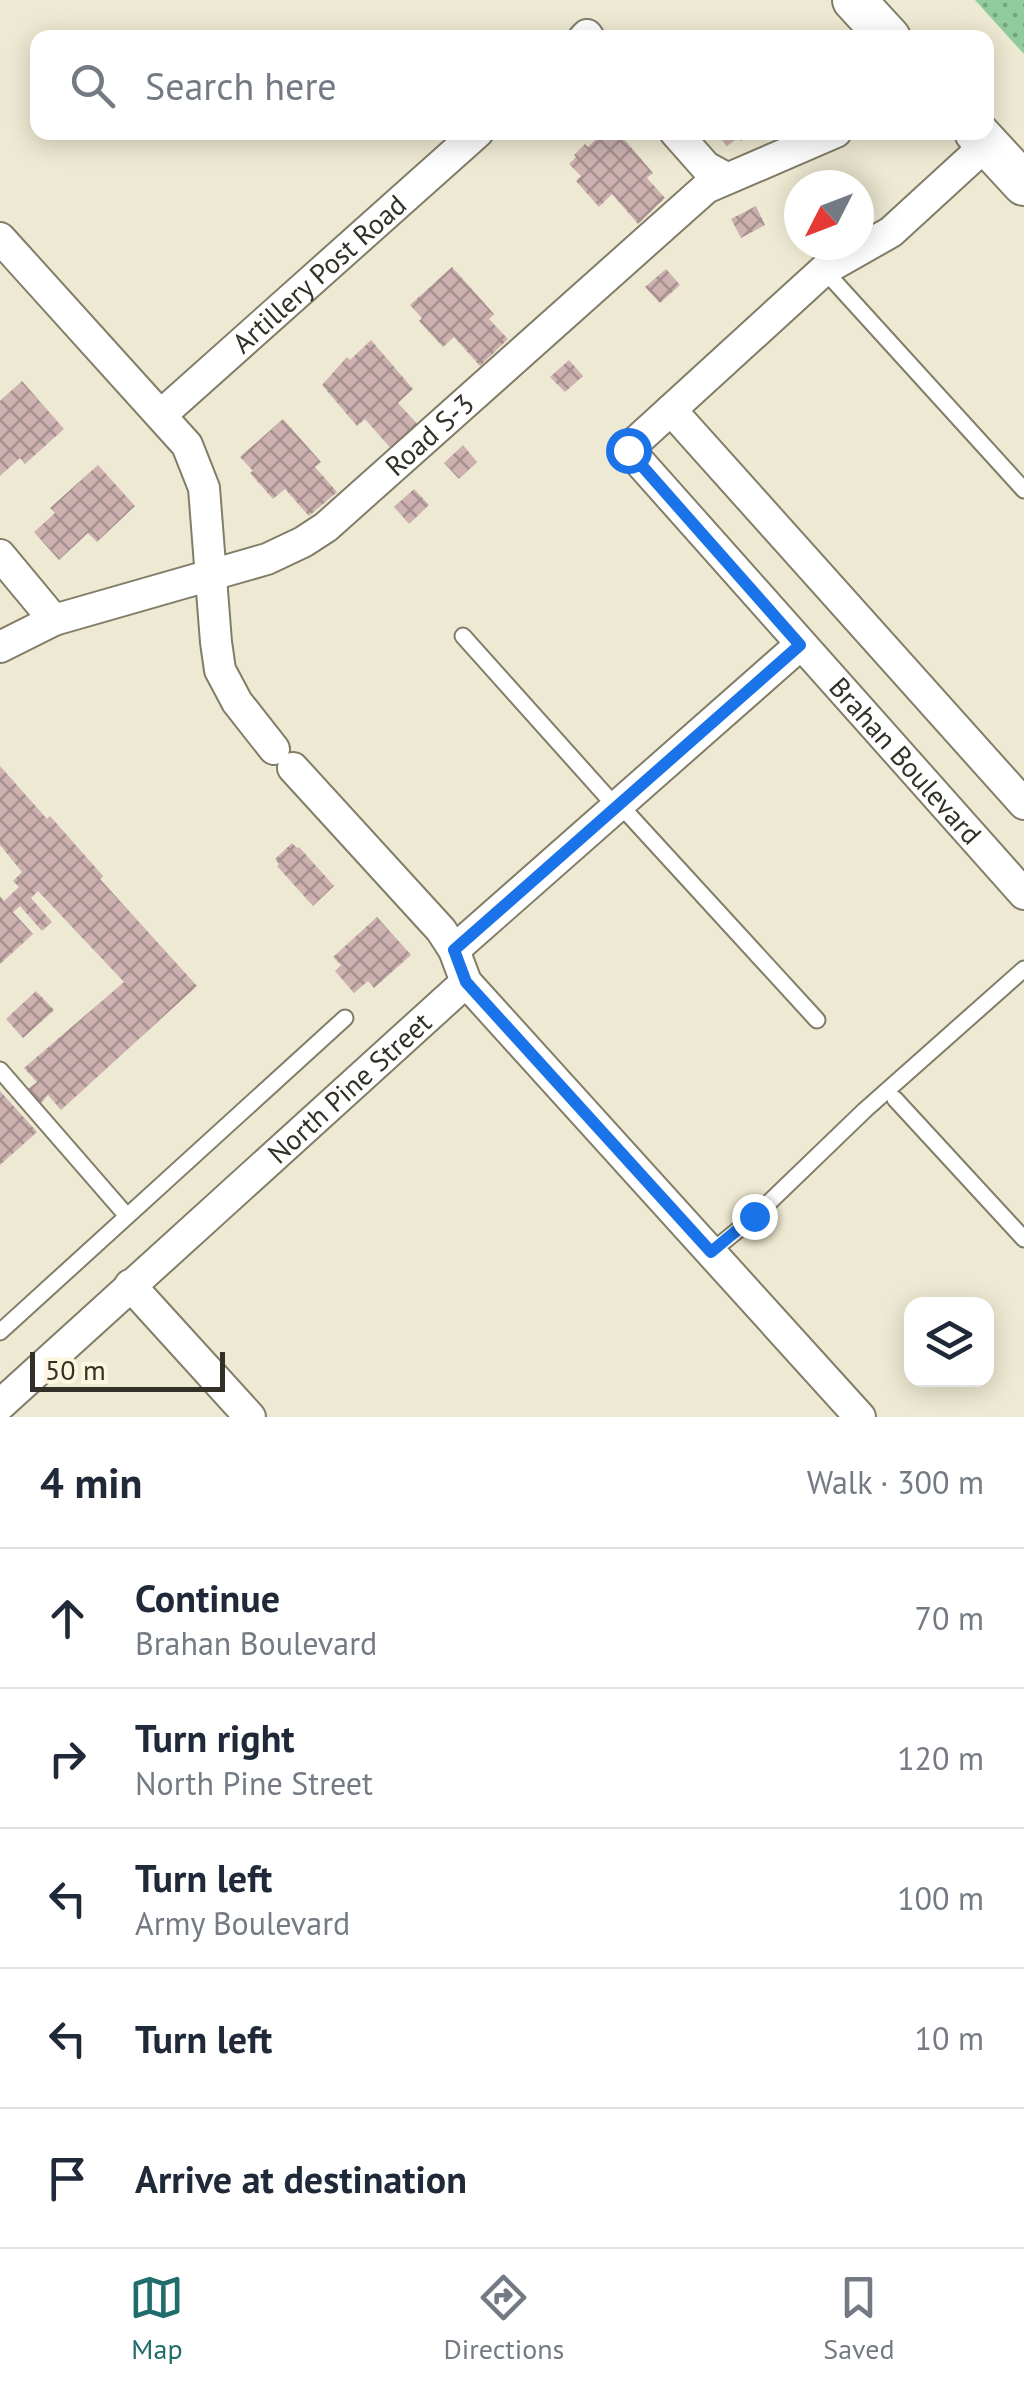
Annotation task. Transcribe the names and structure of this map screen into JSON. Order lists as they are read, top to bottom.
{
  "streets": {
    "street": [
      "Artillery Post Road",
      "Road S-3",
      "Brahan Boulevard",
      "North Pine Street"
    ]
  },
  "scale_bar": "50 m",
  "north": "bottom left",
  "page": {
    "search": "Search here",
    "scale": "50 m",
    "heading": ["4 min", "Walk · 300 m"],
    "list": [
      ["Continue", "Brahan Boulevard", "70 m"],
      ["Turn right", "North Pine Street", "120 m"],
      ["Turn left", "Army Boulevard", "100 m"],
      ["Turn left", "10 m"],
      "Arrive at destination"
    ],
    "nav": ["Map", "Directions", "Saved"]
  }
}
